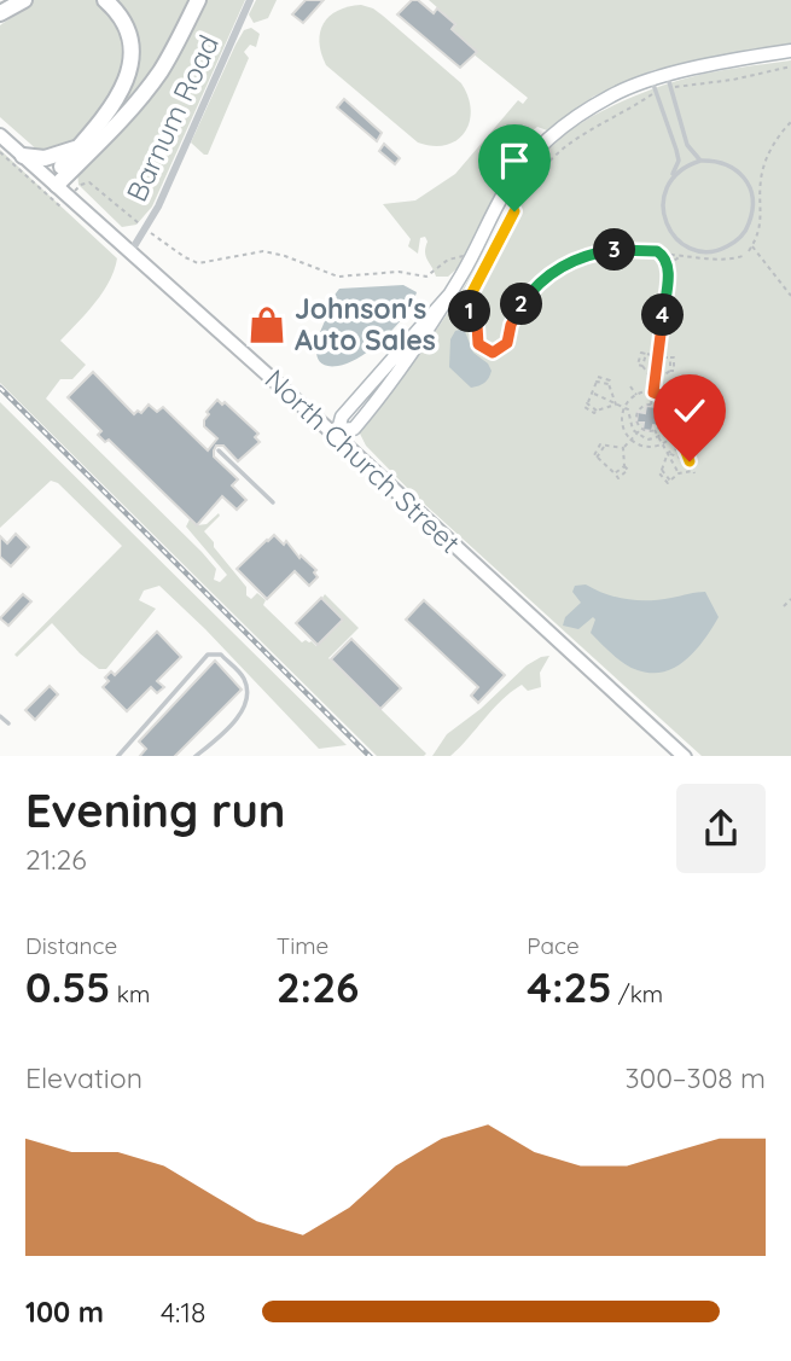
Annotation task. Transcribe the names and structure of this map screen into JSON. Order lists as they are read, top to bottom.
{
  "streets": {
    "main road": ["North Church Street"],
    "street": ["Barnum Road"]
  },
  "crossings": [
    ["Barnum Road", "North Church Street"]
  ],
  "places": {
    "shop": ["Johnson's Auto Sales"]
  },
  "page": {
    "pins": [
      "3",
      "2",
      "1",
      "4"
    ],
    "heading": ["Evening run", "21:26"],
    "stats": [
      ["Distance", "0.55 km"],
      ["Time", "2:26"],
      ["Pace", "4:25 /km"]
    ],
    "chart": ["Elevation", "300–308 m"],
    "list": [
      {
        "name": "100 m",
        "note": "4:18"
      }
    ]
  }
}
